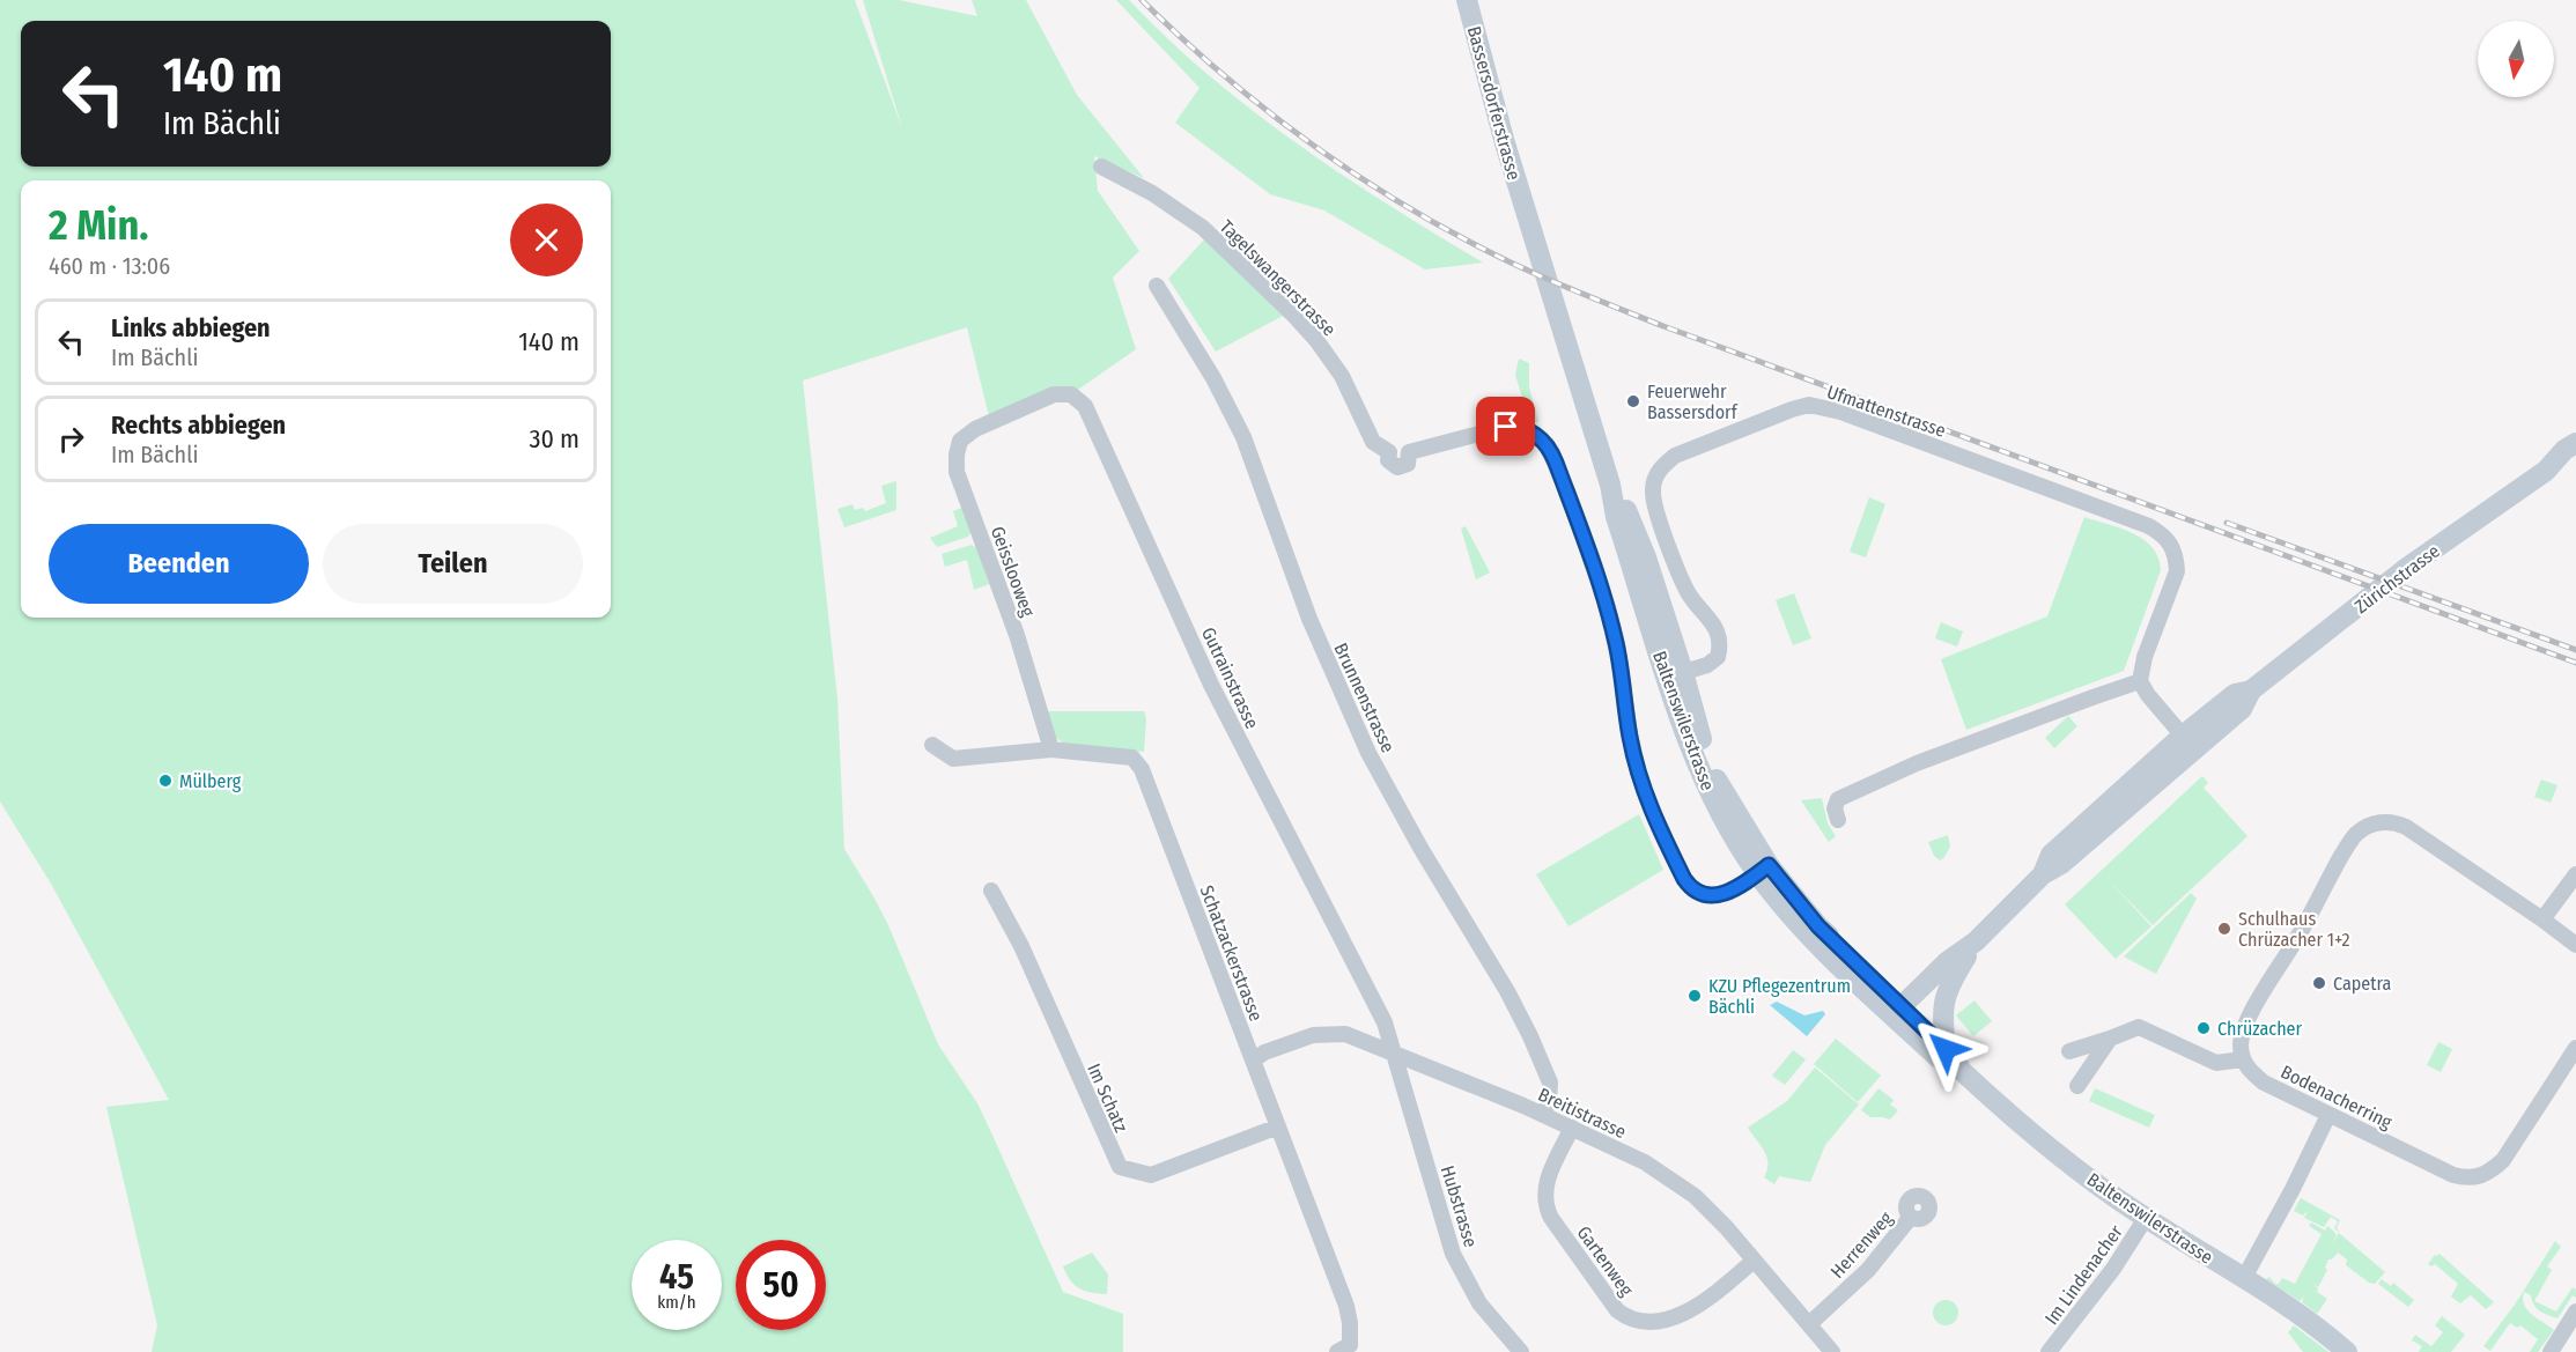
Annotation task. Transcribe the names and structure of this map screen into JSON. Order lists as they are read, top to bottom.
{
  "streets": {
    "main road": ["Bassersdorferstrasse", "Zürichstrasse", "Baltenswilerstrasse"],
    "street": [
      "Tagelswangerstrasse",
      "Ufmattenstrasse",
      "Geisslooweg",
      "Gutrainstrasse",
      "Brunnenstrasse",
      "Schatzackerstrasse",
      "Bodenacherring",
      "Im Schatz",
      "Breitistrasse",
      "Hubstrasse",
      "Herrenweg",
      "Gartenweg",
      "Im Lindenacher"
    ]
  },
  "crossings": [
    ["Bassersdorferstrasse", "Baltenswilerstrasse"],
    ["Tagelswangerstrasse", "Baltenswilerstrasse"],
    ["Ufmattenstrasse", "Baltenswilerstrasse"],
    ["Geisslooweg", "Gutrainstrasse"],
    ["Geisslooweg", "Schatzackerstrasse"],
    ["Zürichstrasse", "Baltenswilerstrasse"],
    ["Gutrainstrasse", "Breitistrasse"],
    ["Gutrainstrasse", "Hubstrasse"],
    ["Brunnenstrasse", "Breitistrasse"],
    ["Baltenswilerstrasse", "Im Lindenacher"],
    ["Schatzackerstrasse", "Im Schatz"],
    ["Schatzackerstrasse", "Breitistrasse"],
    ["Breitistrasse", "Hubstrasse"],
    ["Breitistrasse", "Herrenweg"],
    ["Breitistrasse", "Gartenweg"]
  ],
  "places": [
    "Feuerwehr Bassersdorf",
    "Mülberg",
    "Schulhaus Chrüzacher 1+2",
    "Capetra",
    "KZU Pflegezentrum Bächli",
    "Chrüzacher"
  ],
  "north": "bottom",
  "page": {
    "turn": ["140 m", "Im Bächli"],
    "heading": ["2 Min.", "460 m · 13:06"],
    "list": [
      {
        "name": "Links abbiegen",
        "note": "Im Bächli",
        "value": "140 m"
      },
      {
        "name": "Rechts abbiegen",
        "note": "Im Bächli",
        "value": "30 m"
      }
    ],
    "buttons": ["Beenden", "Teilen"],
    "speed": "45 km/h",
    "limit": "50"
  }
}
